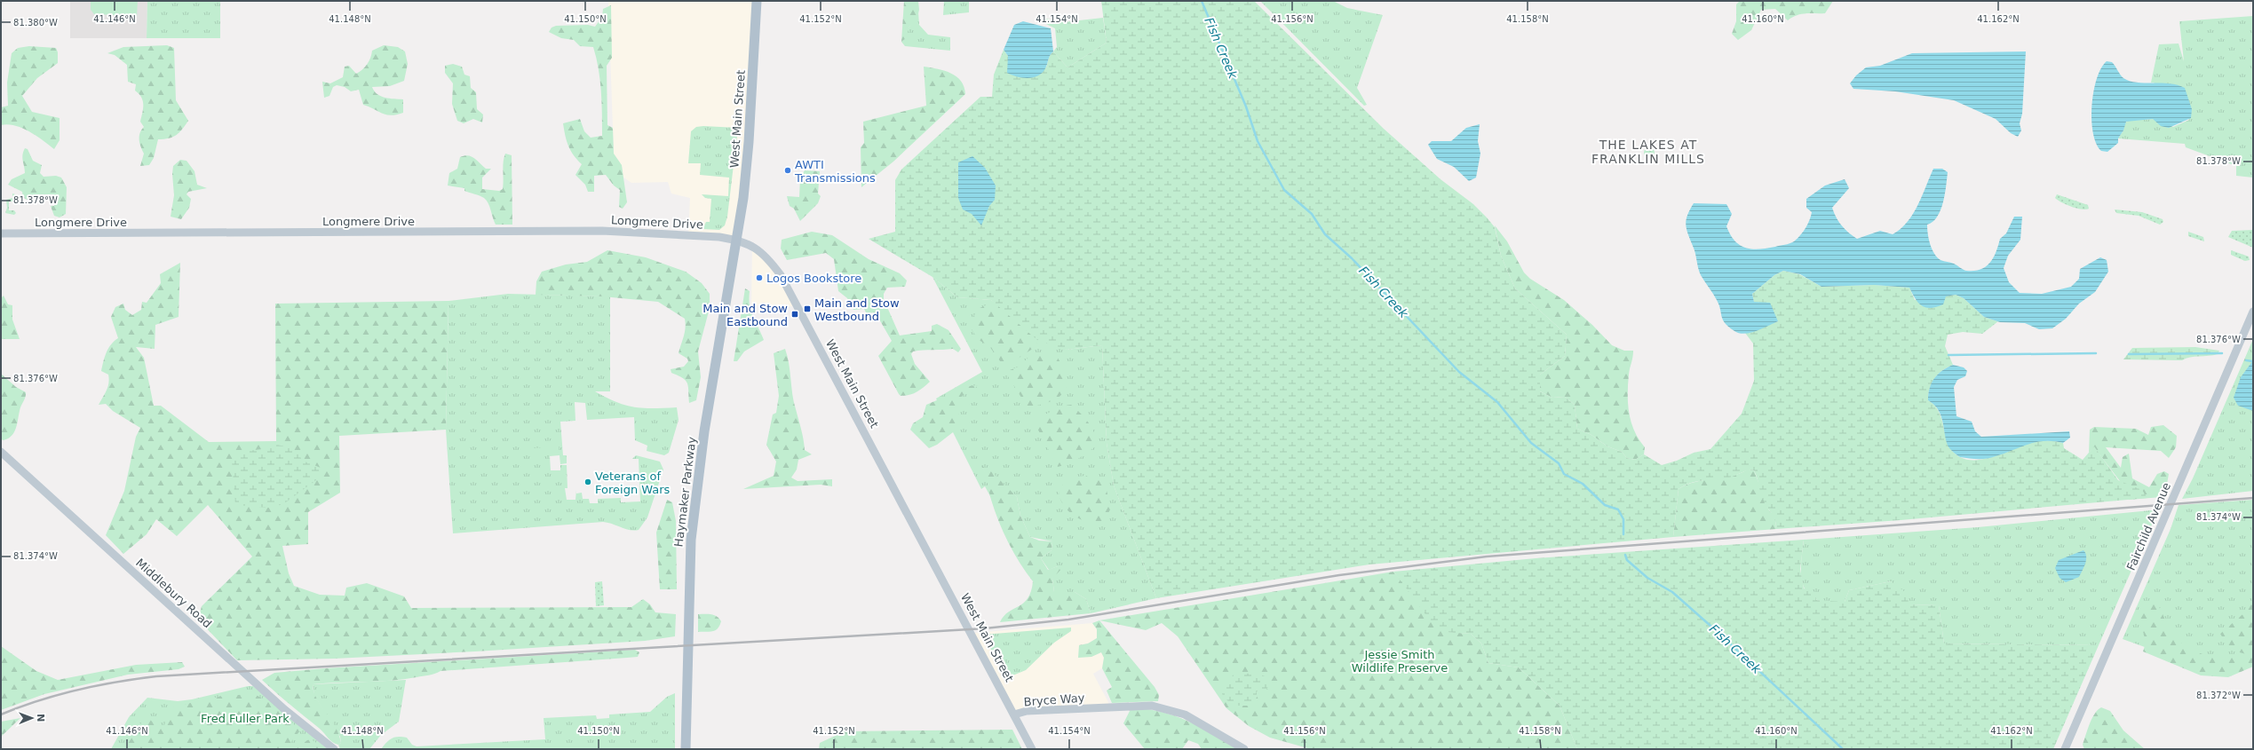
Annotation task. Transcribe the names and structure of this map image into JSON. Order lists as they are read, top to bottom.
{
  "streets": {
    "main road": ["West Main Street", "Haymaker Parkway"],
    "street": [
      "Longmere Drive",
      "Fairchild Avenue",
      "Middlebury Road",
      "Bryce Way"
    ]
  },
  "crossings": [
    ["West Main Street", "Longmere Drive"],
    ["West Main Street", "Haymaker Parkway"],
    ["West Main Street", "Bryce Way"],
    ["Longmere Drive", "Haymaker Parkway"]
  ],
  "districts": ["THE LAKES AT FRANKLIN MILLS"],
  "water": ["Fish Creek"],
  "parks": ["Jessie Smith Wildlife Preserve", "Fred Fuller Park"],
  "places": {
    "other": ["AWTI Transmissions", "Logos Bookstore", "Veterans of Foreign Wars"],
    "transit": ["Main and Stow Westbound", "Main and Stow Eastbound"]
  },
  "north": "right",
  "coordinates": [
    "41.146°N",
    "41.148°N",
    "41.150°N",
    "41.152°N",
    "41.154°N",
    "41.156°N",
    "41.158°N",
    "41.160°N",
    "41.162°N",
    "81.380°W",
    "81.378°W",
    "81.376°W",
    "81.374°W",
    "81.372°W"
  ]
}
